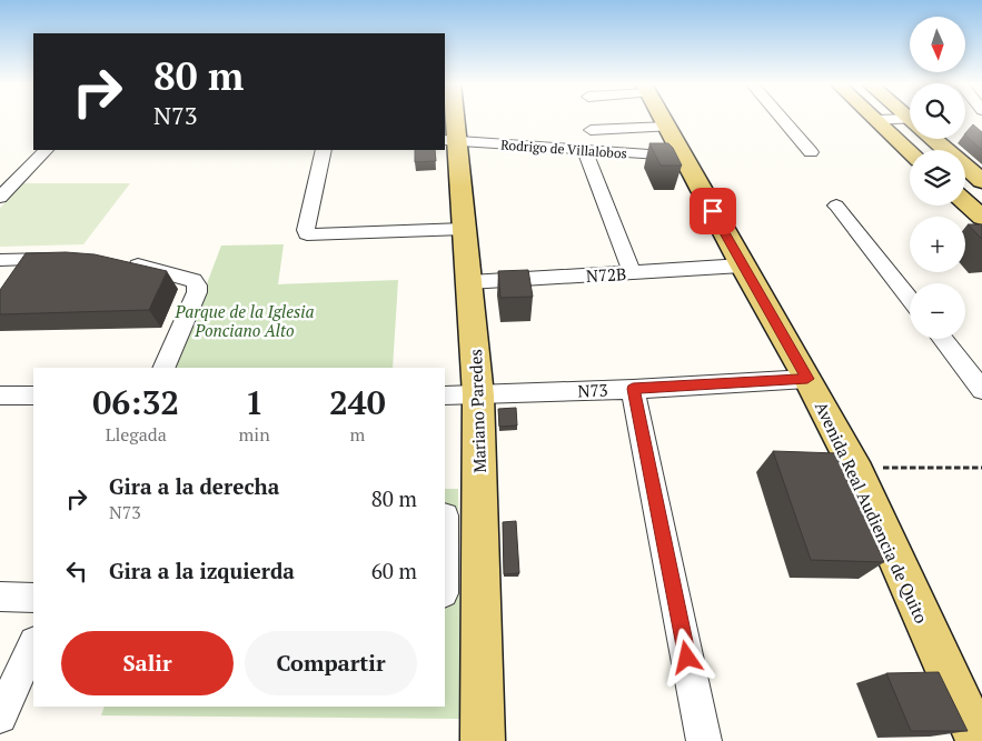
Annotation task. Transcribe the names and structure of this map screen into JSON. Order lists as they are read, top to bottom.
{
  "streets": {
    "main road": ["Mariano Paredes", "Avenida Real Audiencia de Quito"],
    "street": ["Rodrigo de Villalobos", "N72B", "N73"]
  },
  "crossings": [
    ["Rodrigo de Villalobos", "Mariano Paredes"],
    ["Rodrigo de Villalobos", "Avenida Real Audiencia de Quito"],
    ["N72B", "Mariano Paredes"],
    ["N72B", "Avenida Real Audiencia de Quito"],
    ["N73", "Mariano Paredes"],
    ["N73", "Avenida Real Audiencia de Quito"]
  ],
  "parks": ["Parque de la Iglesia Ponciano Alto"],
  "north": "bottom",
  "page": {
    "map_buttons": ["+", "−"],
    "turn": ["80 m", "N73"],
    "eta": [
      "06:32",
      "Llegada",
      "1",
      "min",
      "240",
      "m"
    ],
    "list": [
      {
        "name": "Gira a la derecha",
        "note": "N73",
        "value": "80 m"
      },
      {
        "name": "Gira a la izquierda",
        "value": "60 m"
      }
    ],
    "buttons": ["Salir", "Compartir"]
  }
}
